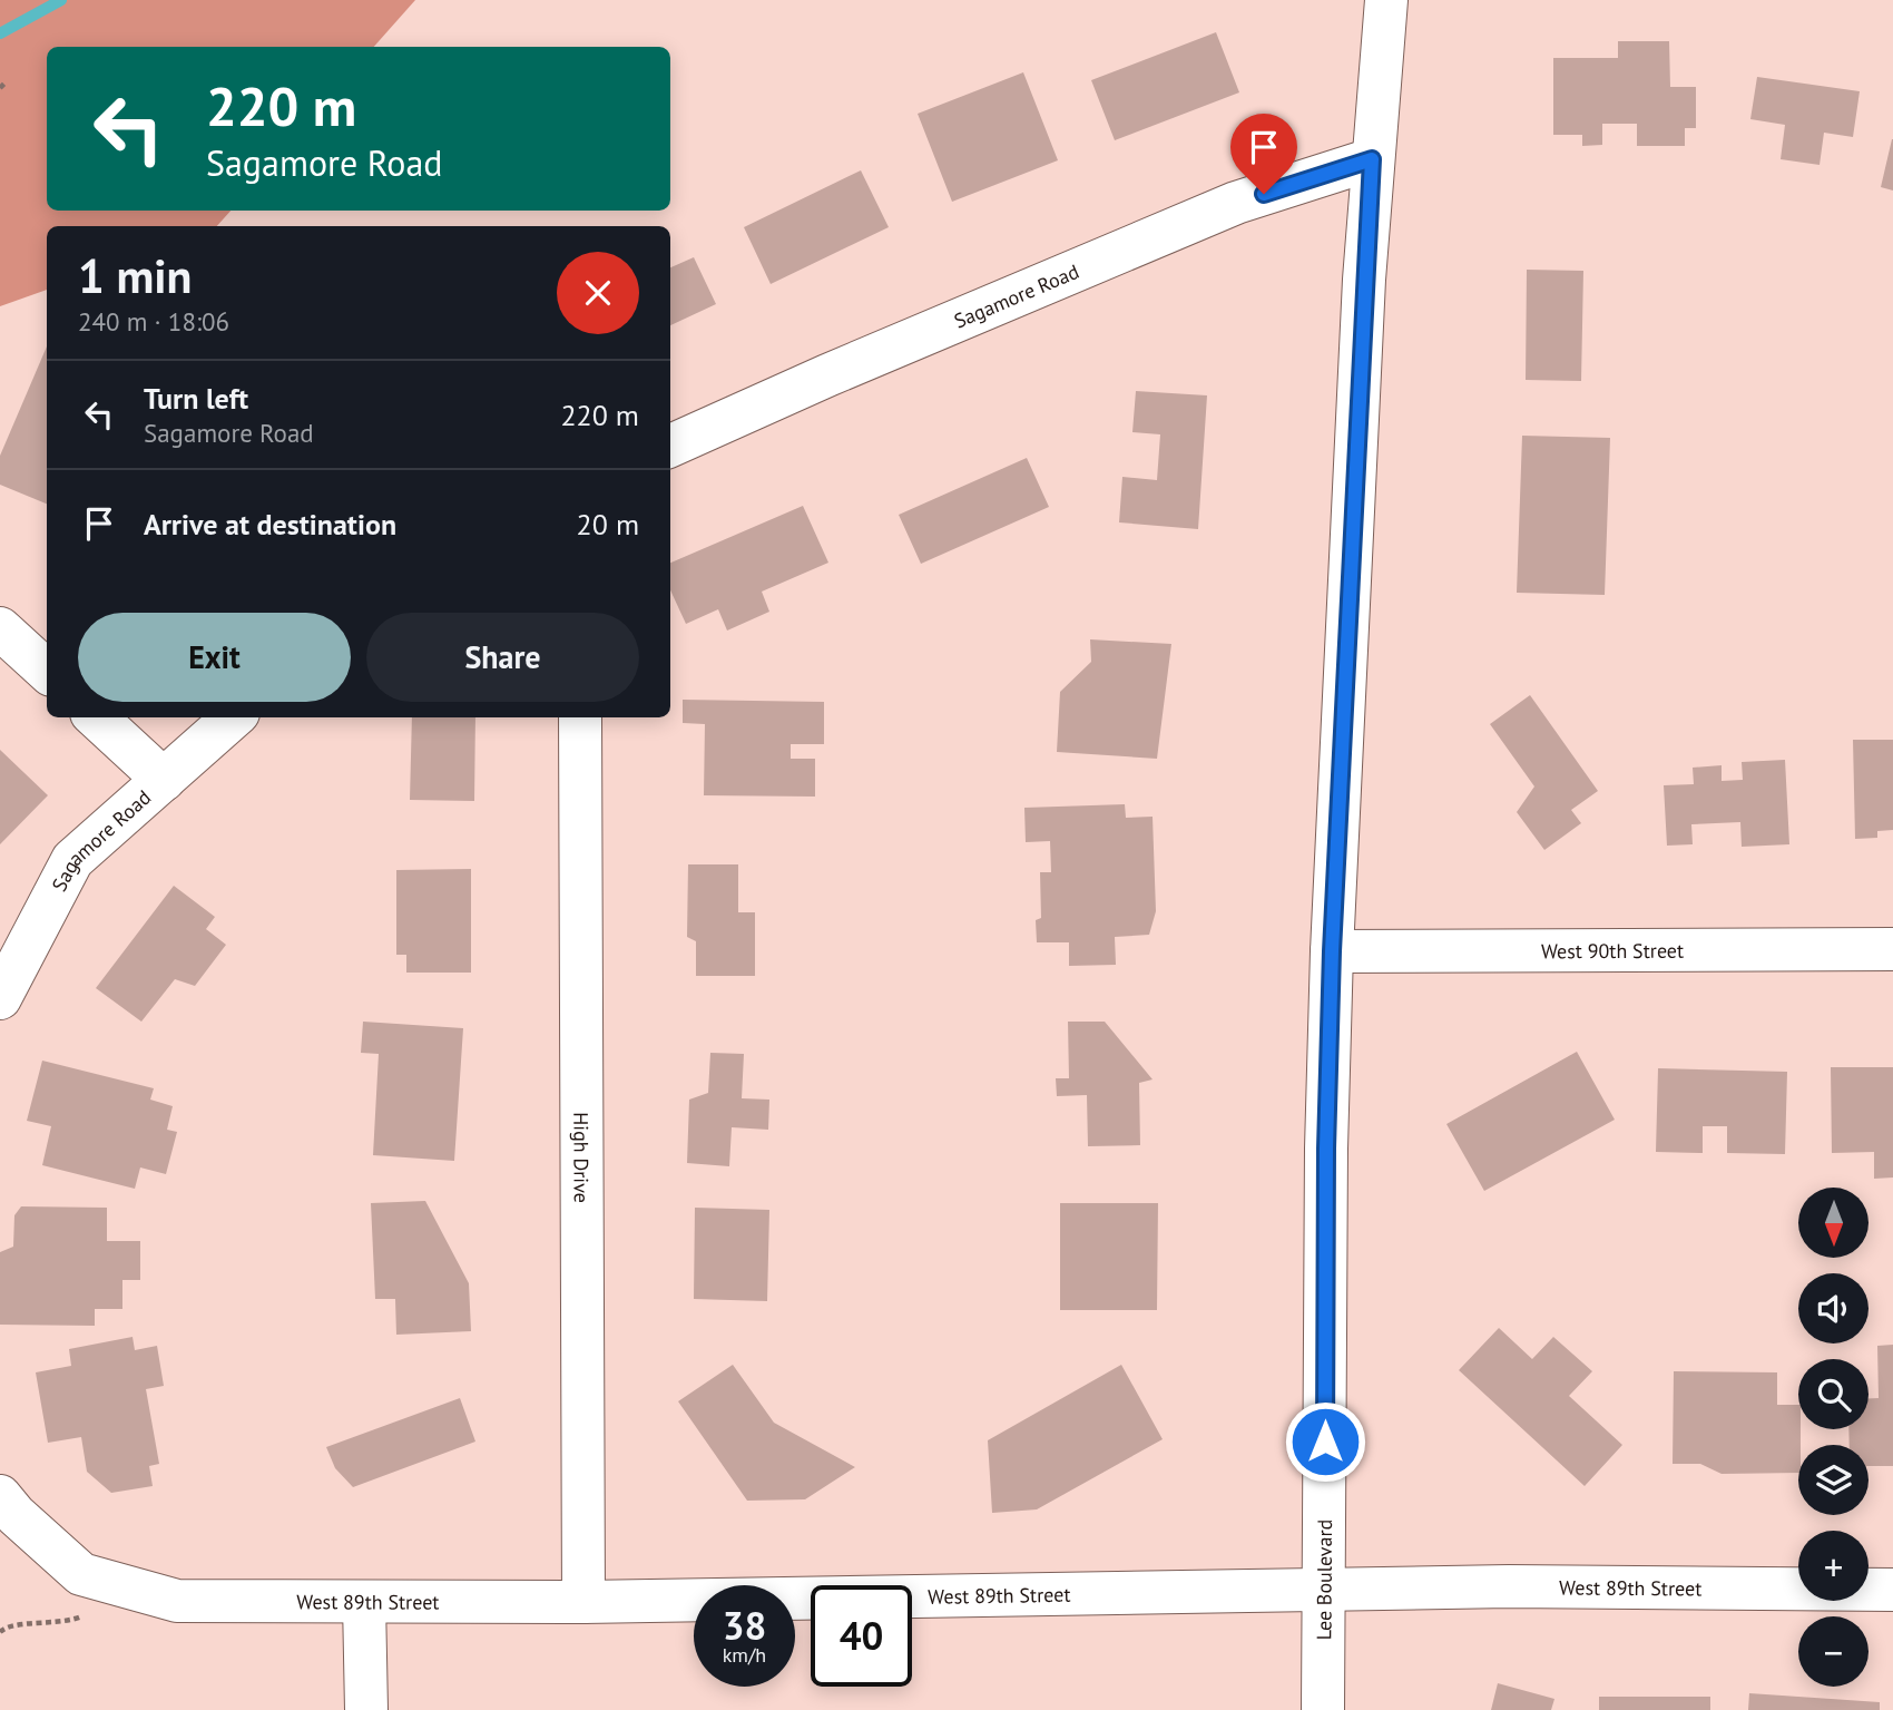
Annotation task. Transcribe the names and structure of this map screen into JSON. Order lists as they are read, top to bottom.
{
  "streets": {
    "street": [
      "Sagamore Road",
      "West 90th Street",
      "High Drive",
      "Lee Boulevard",
      "West 89th Street"
    ]
  },
  "crossings": [
    ["Sagamore Road", "Lee Boulevard"],
    ["West 90th Street", "Lee Boulevard"],
    ["High Drive", "West 89th Street"],
    ["Lee Boulevard", "West 89th Street"]
  ],
  "north": "bottom",
  "page": {
    "turn": ["220 m", "Sagamore Road"],
    "heading": ["1 min", "240 m · 18:06"],
    "list": [
      {
        "name": "Turn left",
        "note": "Sagamore Road",
        "value": "220 m"
      },
      {
        "name": "Arrive at destination",
        "value": "20 m"
      }
    ],
    "buttons": ["Exit", "Share"],
    "map_buttons": ["+", "−"],
    "speed": "38 km/h",
    "limit": "40"
  }
}
